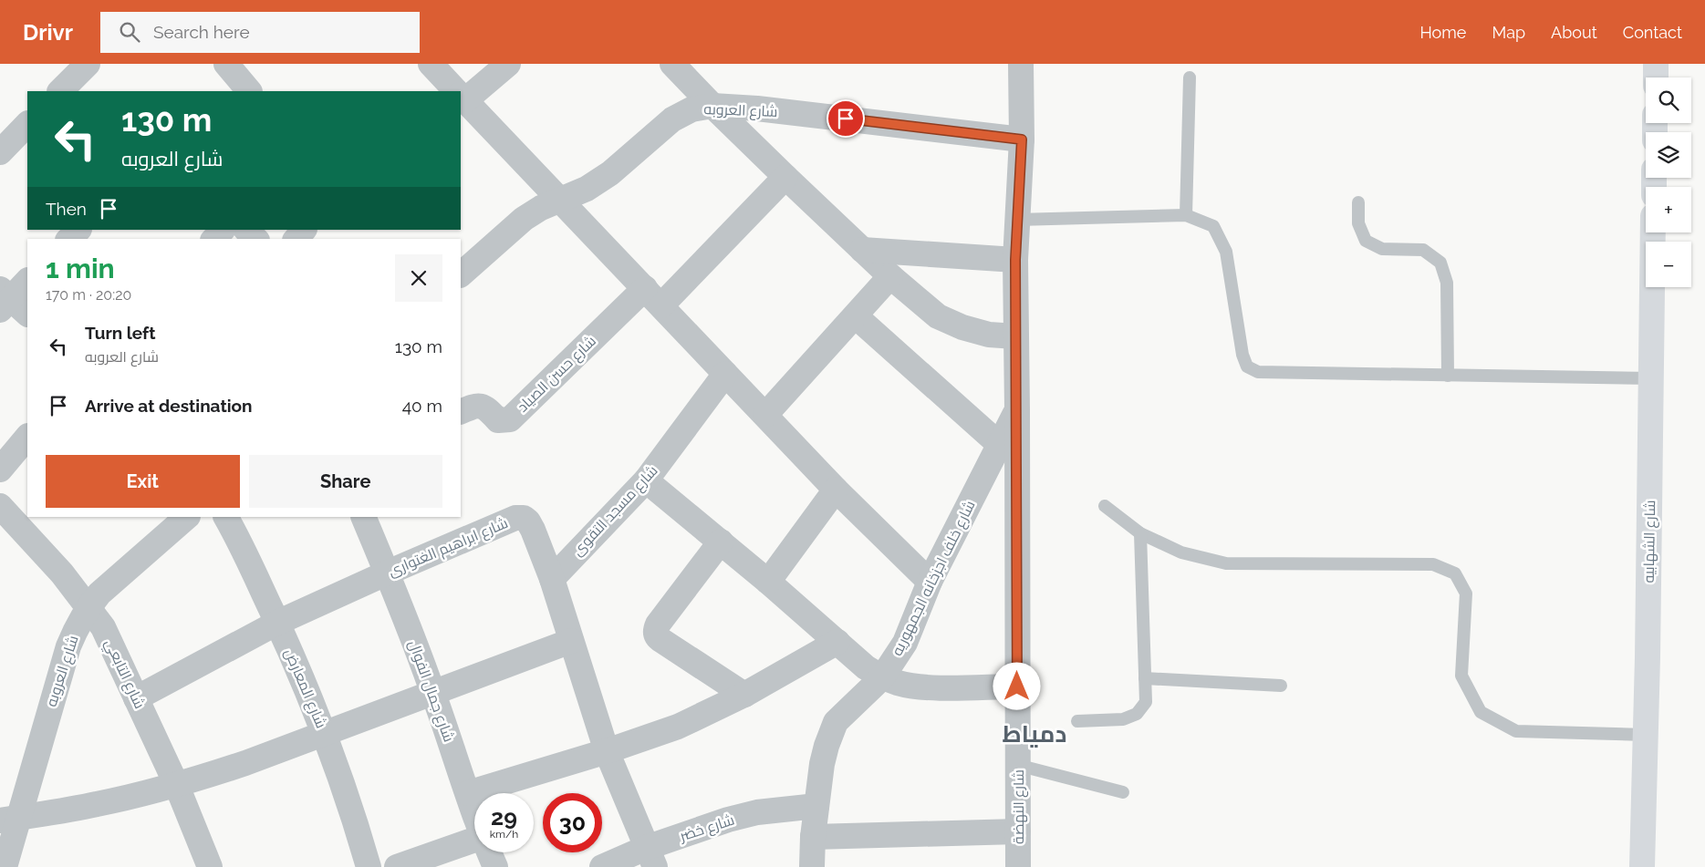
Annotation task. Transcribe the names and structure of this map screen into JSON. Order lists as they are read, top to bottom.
{
  "streets": {
    "highway": ["شارع الشهابيه"],
    "street": [
      "شارع العروبه",
      "شارع حسن الصياد",
      "شارع مسجد التقوى",
      "شارع ابراهيم الغتوارى",
      "شارع خلف اجزخانه الجمهوريه",
      "شارع التابعي",
      "شارع المعارض",
      "شارع جمال الفوال",
      "شارع النهضة",
      "شارع خضر"
    ]
  },
  "crossings": [
    ["شارع العروبه", "شارع التابعي"],
    ["شارع العروبه", "شارع النهضة"],
    ["شارع مسجد التقوى", "شارع ابراهيم الغتوارى"],
    ["شارع ابراهيم الغتوارى", "شارع التابعي"],
    ["شارع ابراهيم الغتوارى", "شارع المعارض"],
    ["شارع ابراهيم الغتوارى", "شارع جمال الفوال"],
    ["شارع ابراهيم الغتوارى", "شارع خضر"],
    ["شارع خلف اجزخانه الجمهوريه", "شارع النهضة"],
    ["شارع خلف اجزخانه الجمهوريه", "شارع خضر"]
  ],
  "districts": ["دمياط"],
  "page": {
    "header": "Drivr",
    "search": "Search here",
    "nav": [
      "Home",
      "Map",
      "About",
      "Contact"
    ],
    "map_buttons": ["+", "−"],
    "turn": ["130 m", "شارع العروبه"],
    "then": "Then",
    "heading": ["1 min", "170 m · 20:20"],
    "list": [
      {
        "name": "Turn left",
        "note": "شارع العروبه",
        "value": "130 m"
      },
      {
        "name": "Arrive at destination",
        "value": "40 m"
      }
    ],
    "buttons": ["Exit", "Share"],
    "speed": "29 km/h",
    "limit": "30"
  }
}
